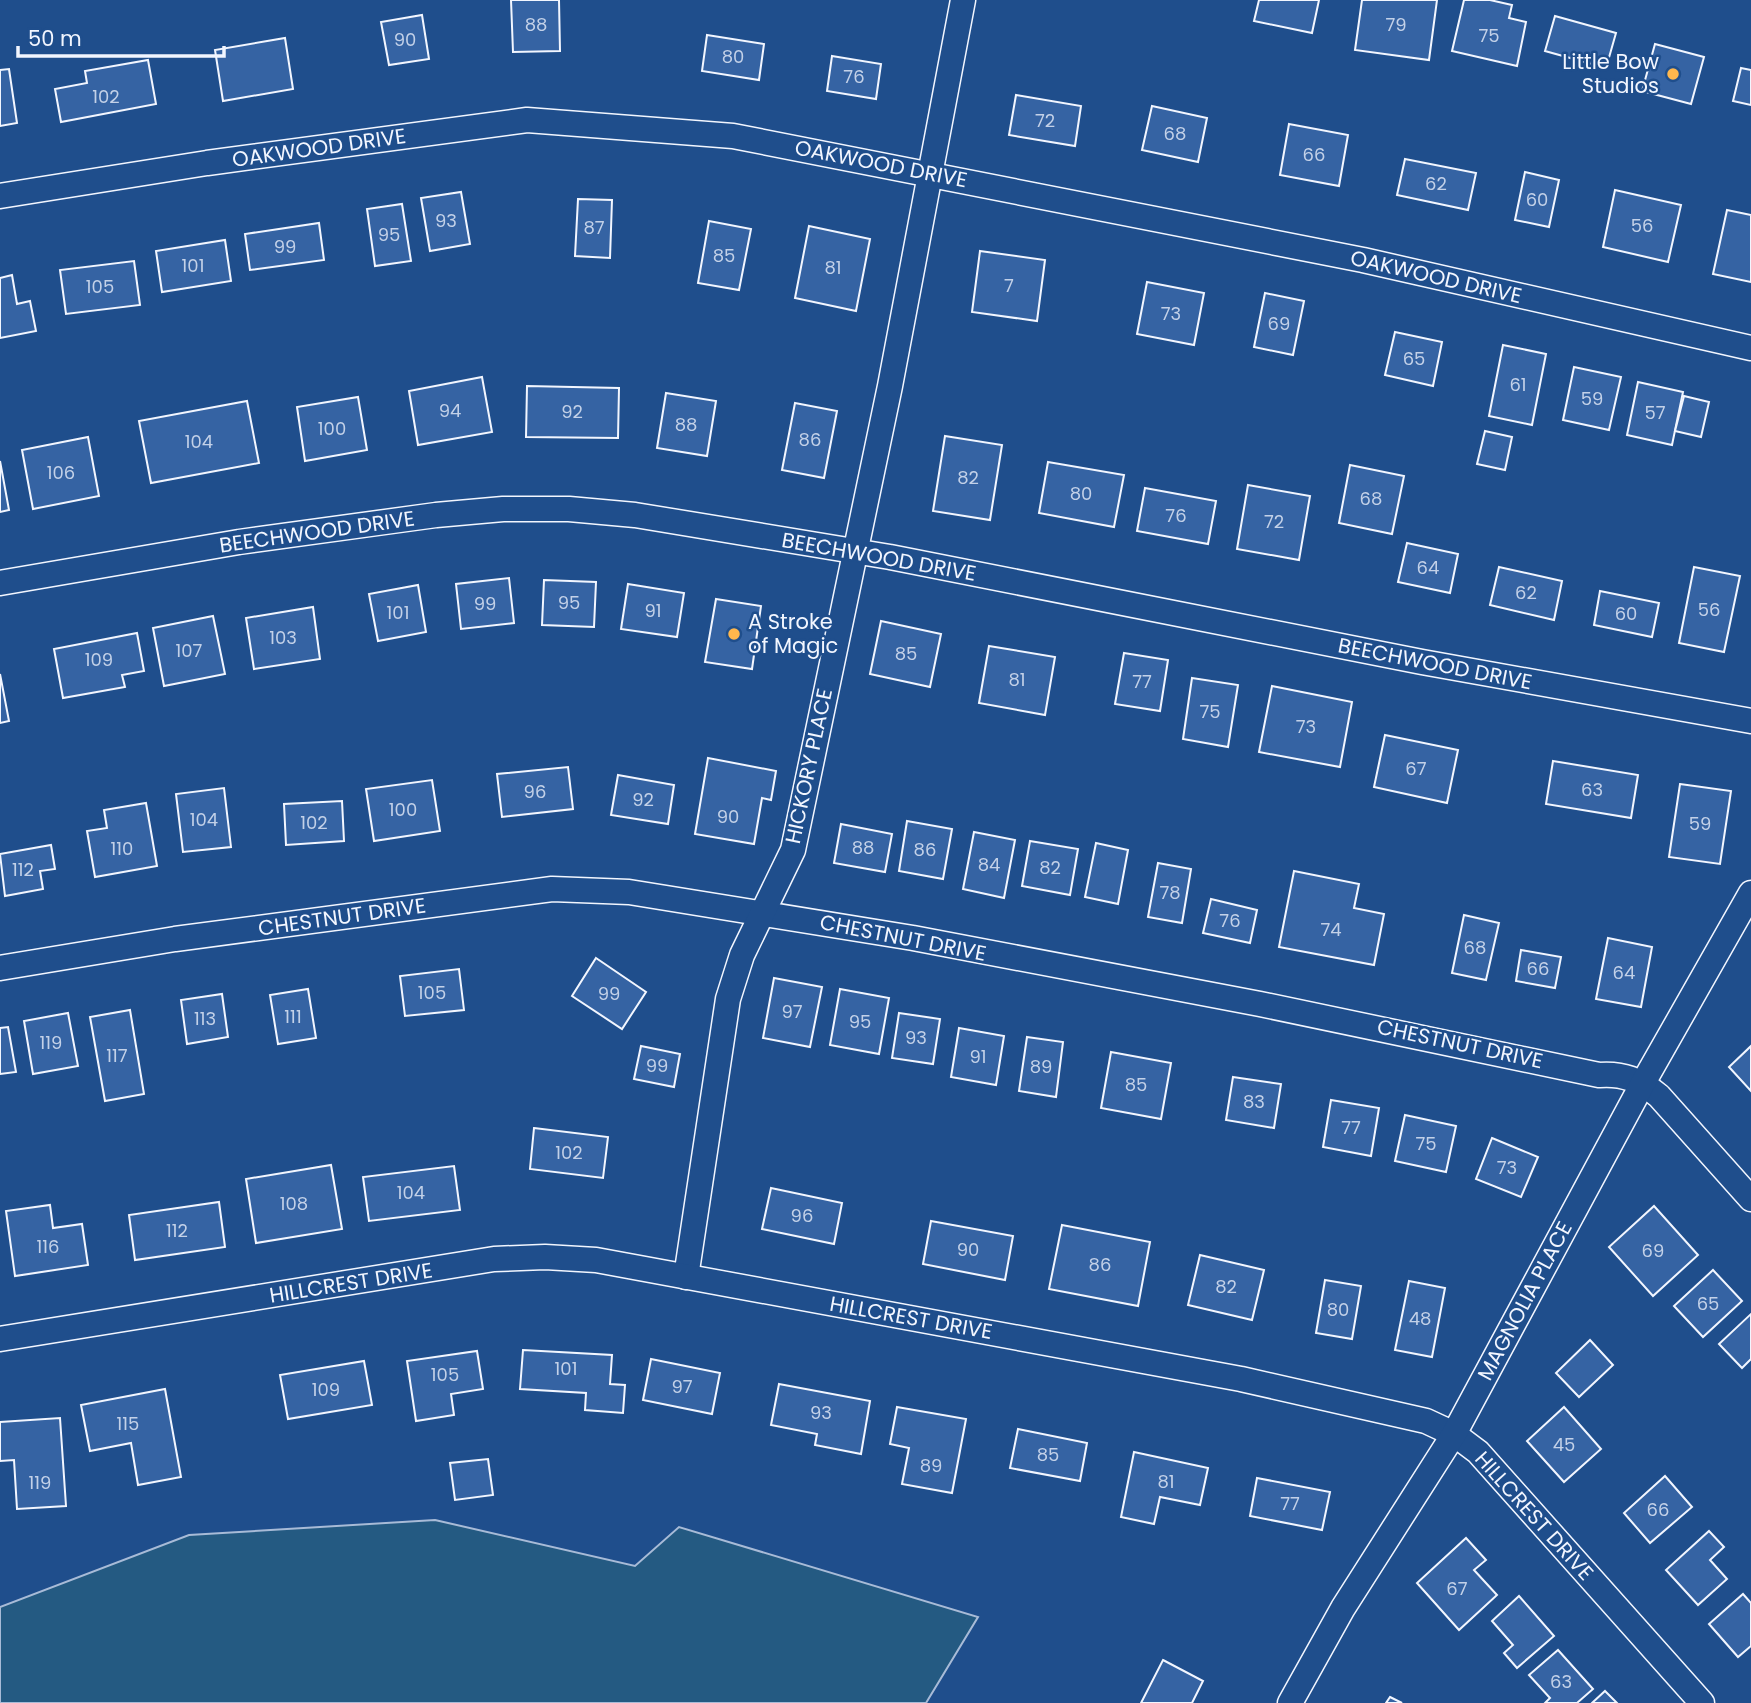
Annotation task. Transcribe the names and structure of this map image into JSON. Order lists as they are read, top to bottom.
{
  "streets": {
    "street": [
      "OAKWOOD DRIVE",
      "BEECHWOOD DRIVE",
      "HICKORY PLACE",
      "CHESTNUT DRIVE",
      "HILLCREST DRIVE",
      "MAGNOLIA PLACE"
    ]
  },
  "crossings": [
    ["OAKWOOD DRIVE", "HICKORY PLACE"],
    ["BEECHWOOD DRIVE", "HICKORY PLACE"],
    ["HICKORY PLACE", "CHESTNUT DRIVE"],
    ["HICKORY PLACE", "HILLCREST DRIVE"],
    ["CHESTNUT DRIVE", "MAGNOLIA PLACE"],
    ["HILLCREST DRIVE", "MAGNOLIA PLACE"]
  ],
  "places": ["Little Bow Studios", "A Stroke of Magic"],
  "house_numbers": [
    "88",
    "79",
    "75",
    "90",
    "80",
    "76",
    "102",
    "72",
    "68",
    "66",
    "62",
    "60",
    "93",
    "56",
    "87",
    "95",
    "99",
    "85",
    "101",
    "81",
    "7",
    "105",
    "73",
    "69",
    "65",
    "61",
    "59",
    "94",
    "92",
    "57",
    "88",
    "100",
    "86",
    "104",
    "106",
    "82",
    "80",
    "68",
    "76",
    "72",
    "64",
    "62",
    "95",
    "99",
    "56",
    "91",
    "101",
    "60",
    "103",
    "107",
    "85",
    "109",
    "81",
    "77",
    "75",
    "73",
    "67",
    "63",
    "96",
    "92",
    "100",
    "90",
    "104",
    "102",
    "59",
    "88",
    "110",
    "86",
    "84",
    "82",
    "112",
    "78",
    "76",
    "74",
    "68",
    "66",
    "64",
    "105",
    "99",
    "97",
    "111",
    "113",
    "95",
    "93",
    "119",
    "117",
    "91",
    "99",
    "89",
    "85",
    "83",
    "77",
    "75",
    "102",
    "73",
    "104",
    "108",
    "96",
    "112",
    "116",
    "90",
    "69",
    "86",
    "82",
    "65",
    "80",
    "48",
    "101",
    "105",
    "97",
    "109",
    "93",
    "115",
    "45",
    "85",
    "89",
    "81",
    "119",
    "77",
    "66",
    "67",
    "63"
  ],
  "scale_bar": "50 m"
}
